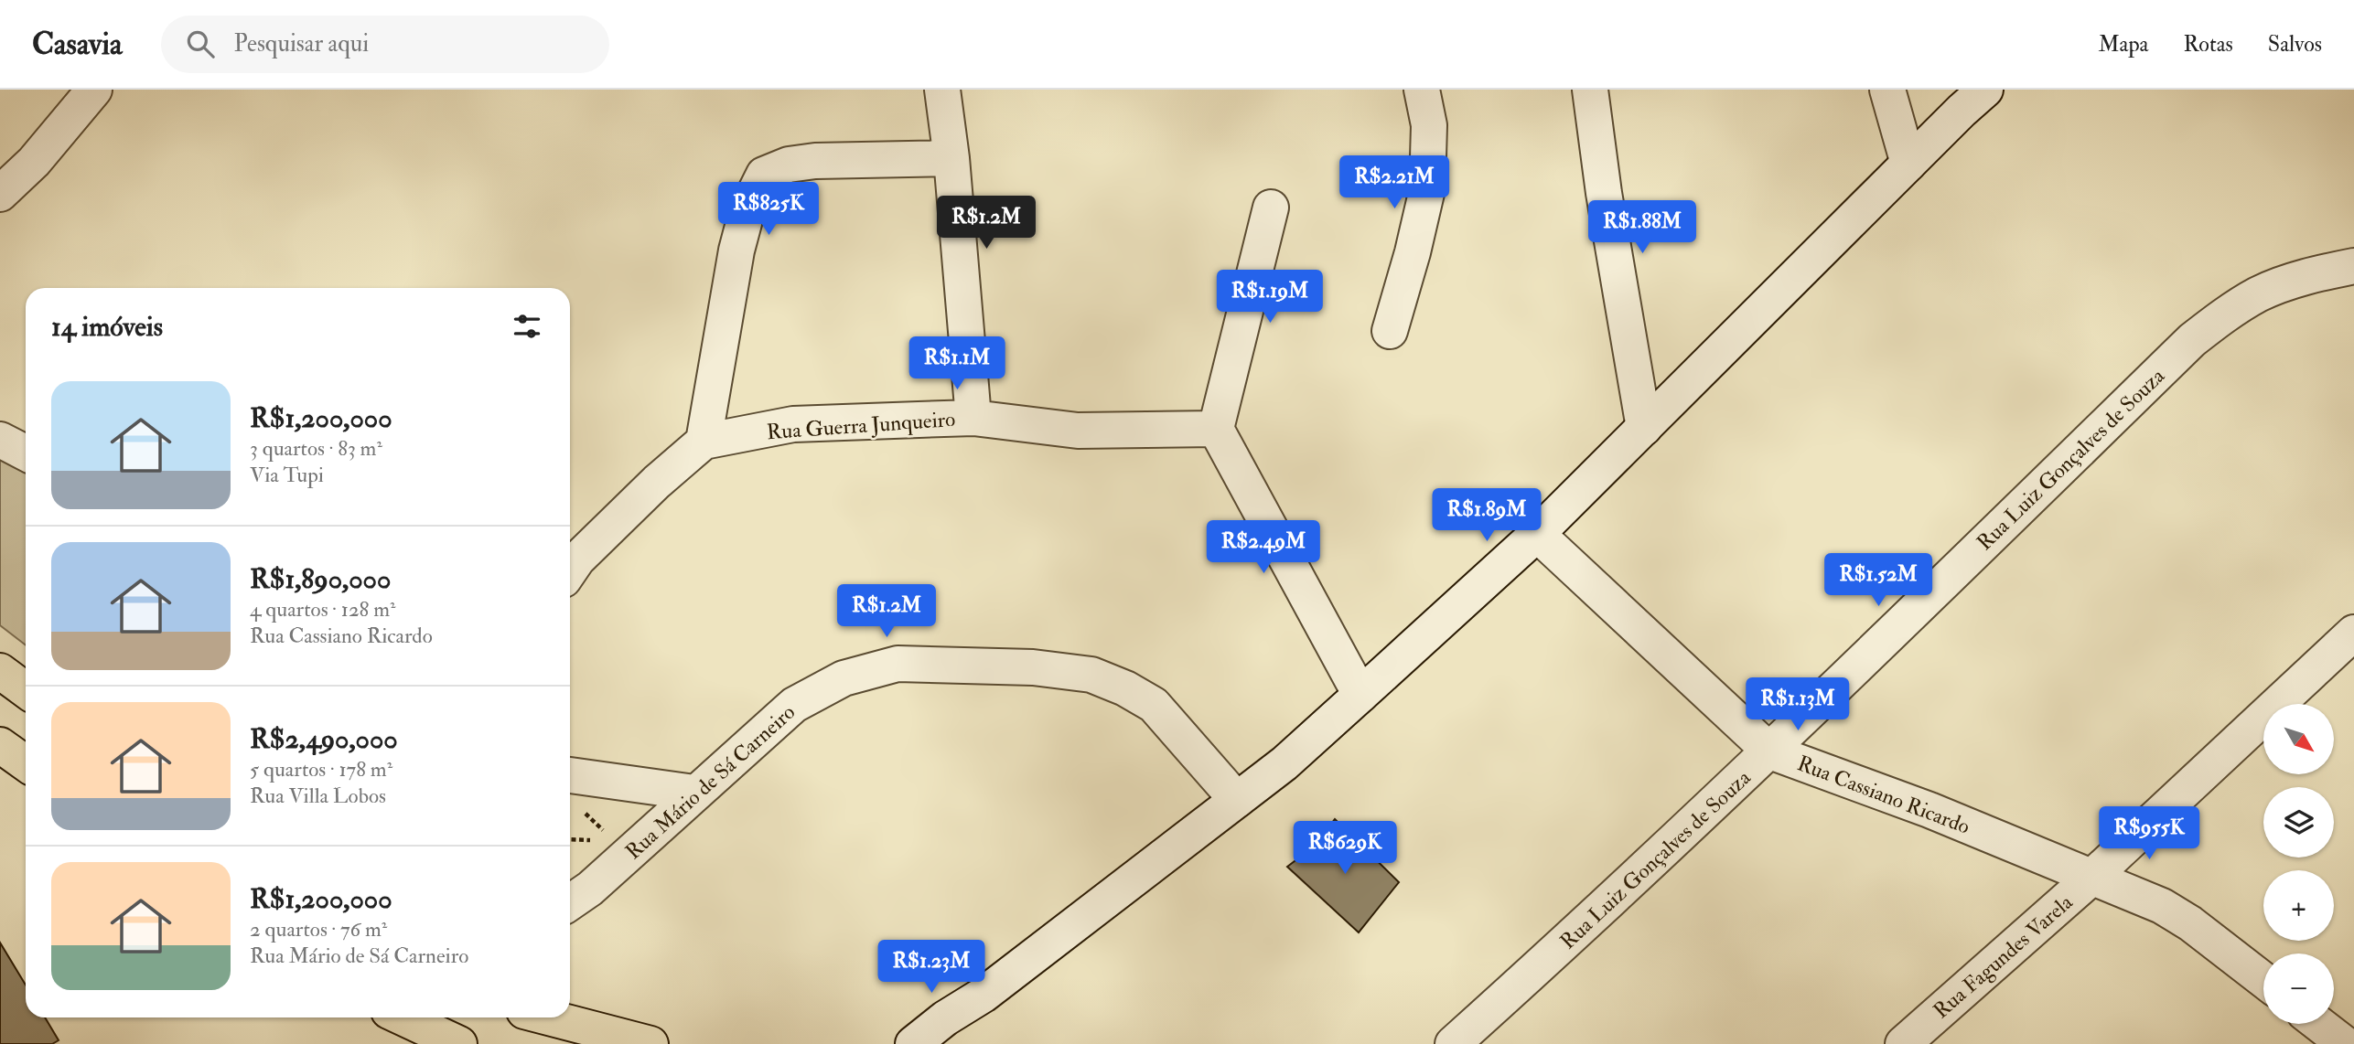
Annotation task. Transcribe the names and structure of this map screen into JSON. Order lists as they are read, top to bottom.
{
  "streets": {
    "street": [
      "Rua Guerra Junqueiro",
      "Rua Luiz Gonçalves de Souza",
      "Rua Mário de Sá Carneiro",
      "Rua Cassiano Ricardo",
      "Rua Fagundes Varela"
    ]
  },
  "crossings": [
    ["Rua Luiz Gonçalves de Souza", "Rua Cassiano Ricardo"],
    ["Rua Cassiano Ricardo", "Rua Fagundes Varela"]
  ],
  "north": "bottom right",
  "page": {
    "header": "Casavia",
    "search": "Pesquisar aqui",
    "nav": ["Mapa", "Rotas", "Salvos"],
    "price": [
      "R$2.21M",
      "R$825K",
      "R$1.2M",
      "R$1.88M",
      "R$1.19M",
      "R$1.1M",
      "R$1.89M",
      "R$2.49M",
      "R$1.52M",
      "R$1.2M",
      "R$1.13M",
      "R$955K",
      "R$629K",
      "R$1.23M"
    ],
    "heading": "14 imóveis",
    "list": [
      {
        "name": "R$1,200,000",
        "note": "3 quartos · 83 m² · Via Tupi"
      },
      {
        "name": "R$1,890,000",
        "note": "4 quartos · 128 m² · Rua Cassiano Ricardo"
      },
      {
        "name": "R$2,490,000",
        "note": "5 quartos · 178 m² · Rua Villa Lobos"
      },
      {
        "name": "R$1,200,000",
        "note": "2 quartos · 76 m² · Rua Mário de Sá Carneiro"
      }
    ],
    "map_buttons": ["+", "−"]
  }
}
